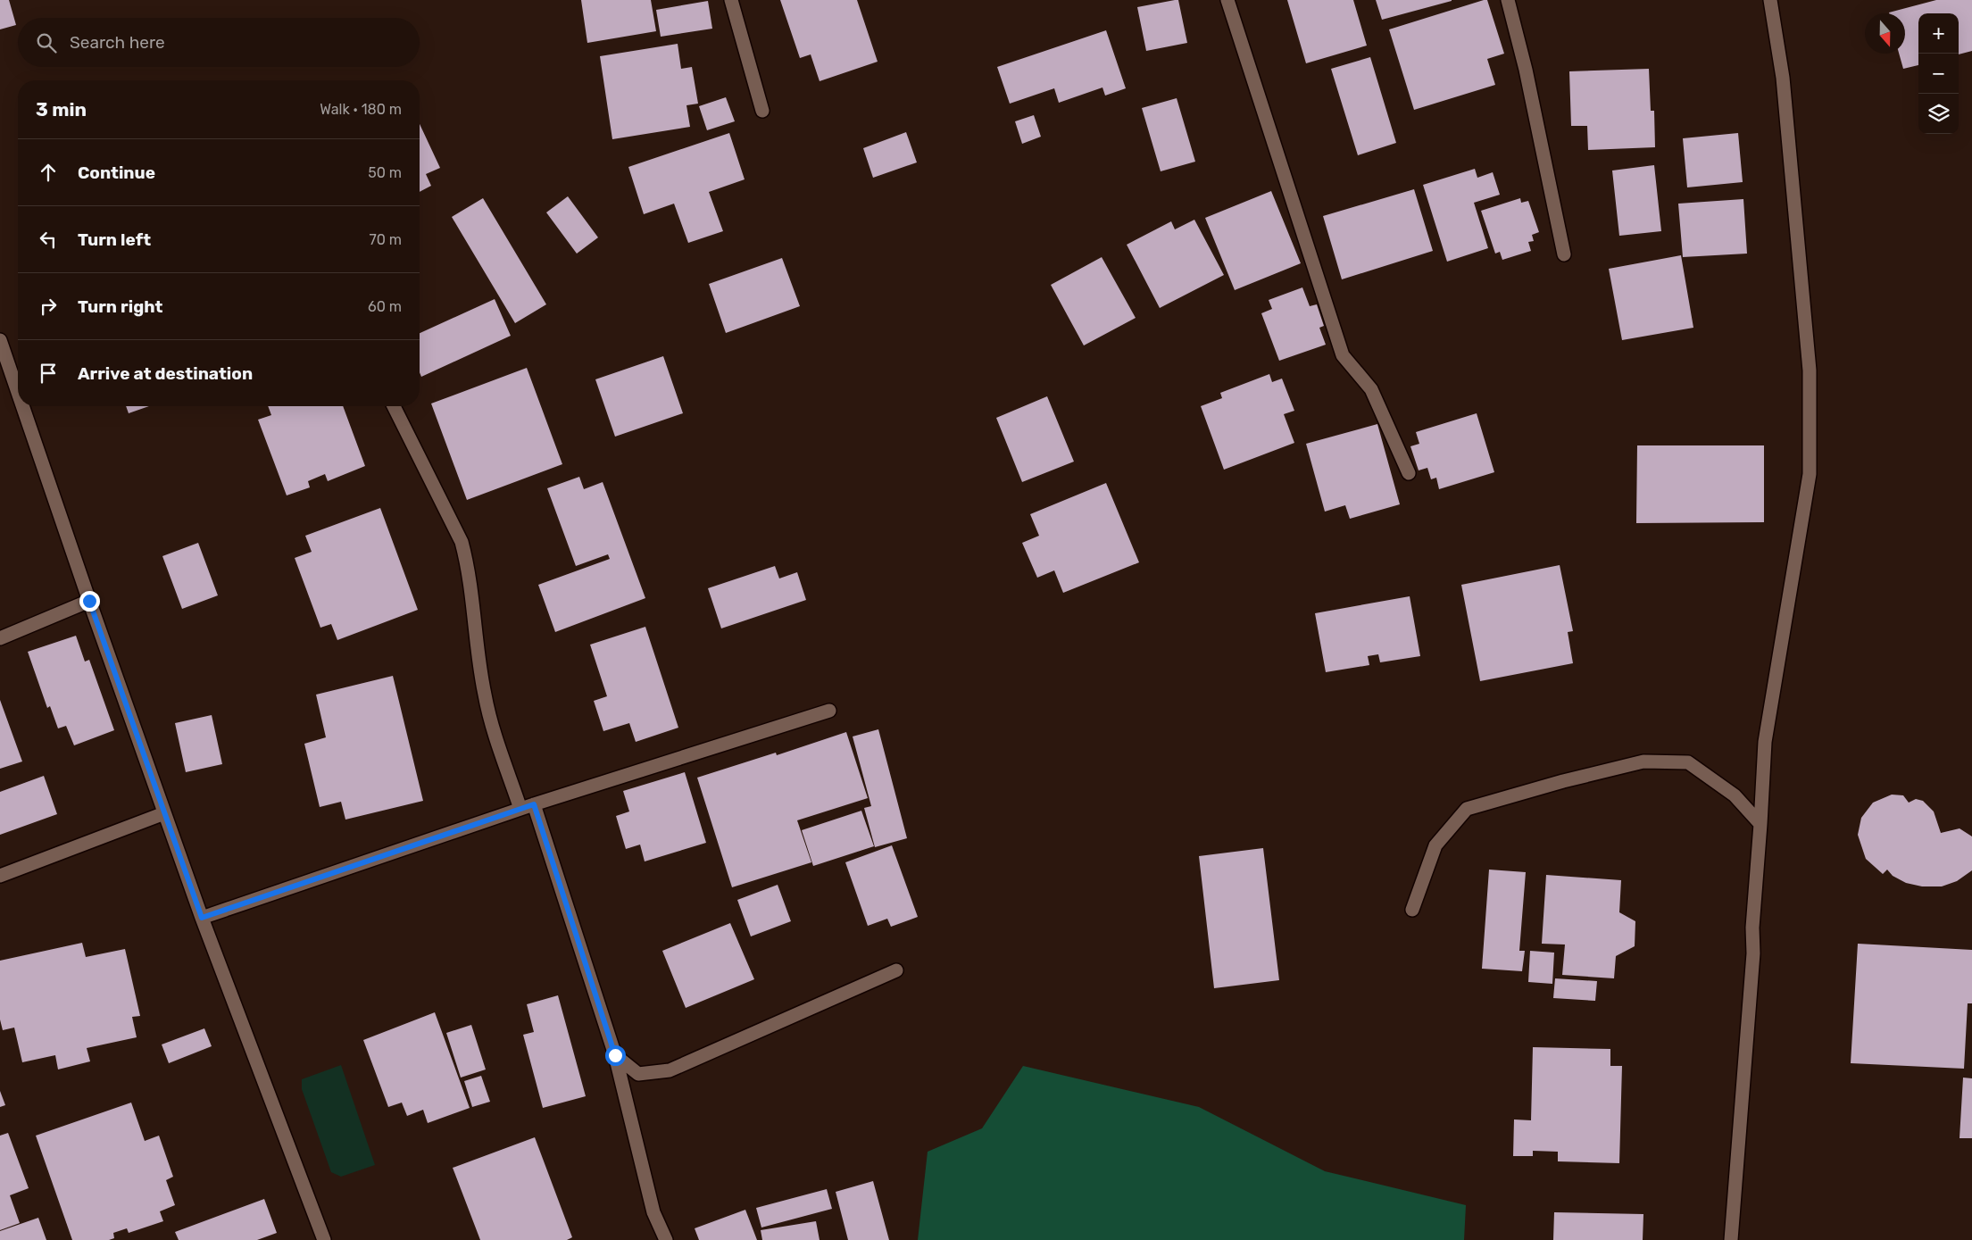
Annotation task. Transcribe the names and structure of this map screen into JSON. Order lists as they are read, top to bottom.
{
  "north": "bottom",
  "page": {
    "map_buttons": ["+", "−"],
    "search": "Search here",
    "heading": ["3 min", "Walk · 180 m"],
    "list": [
      ["Continue", "50 m"],
      ["Turn left", "70 m"],
      ["Turn right", "60 m"],
      "Arrive at destination"
    ]
  }
}
